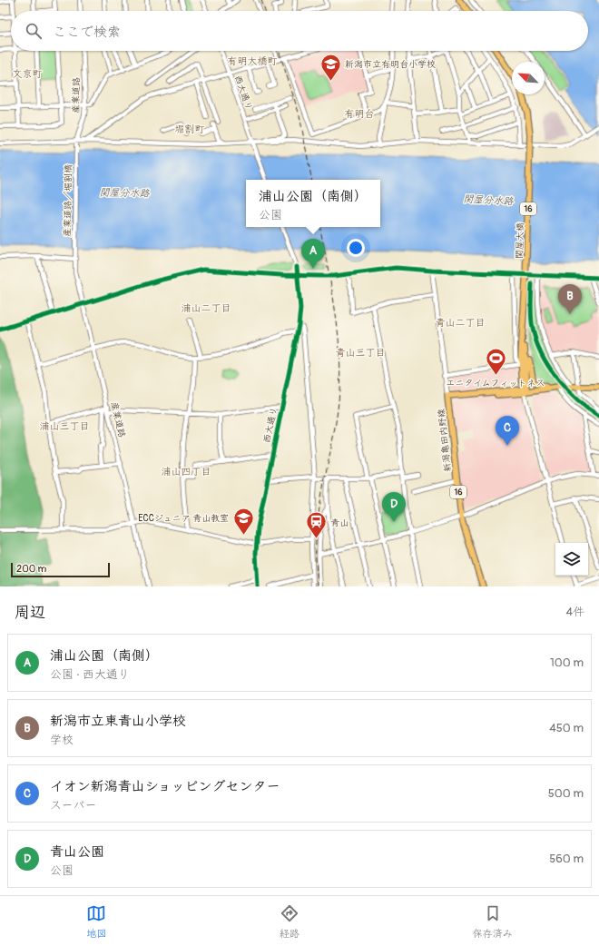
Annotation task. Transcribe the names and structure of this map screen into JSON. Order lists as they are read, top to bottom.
{
  "streets": {
    "main road": ["16", "関屋大橋", "新潟亀田内野線"],
    "street": ["西大通り", "産業道路", "産業道路／堀割橋"]
  },
  "crossings": [
    ["産業道路", "産業道路／堀割橋"],
    ["16", "関屋大橋"],
    ["16", "新潟亀田内野線"]
  ],
  "districts": [
    "有明大橋町",
    "文京町",
    "有明台",
    "堀割町",
    "浦山二丁目",
    "青山二丁目",
    "青山三丁目",
    "浦山三丁目",
    "浦山四丁目"
  ],
  "water": ["関屋分水路"],
  "places": {
    "school or university": ["新潟市立有明台小学校", "ECCジュニア 青山教室"],
    "sports": ["エニタイムフィットネス"],
    "station": ["青山"]
  },
  "scale_bar": "200 m",
  "north": "top left",
  "page": {
    "search": "ここで検索",
    "popup": ["浦山公園（南側）", "公園"],
    "pins": [
      "A",
      "B",
      "C",
      "D"
    ],
    "scale": "200 m",
    "heading": ["周辺", "4件"],
    "list": [
      {
        "mark": "A",
        "name": "浦山公園（南側）",
        "note": "公園 · 西大通り",
        "value": "100 m"
      },
      {
        "mark": "B",
        "name": "新潟市立東青山小学校",
        "note": "学校",
        "value": "450 m"
      },
      {
        "mark": "C",
        "name": "イオン新潟青山ショッピングセンター",
        "note": "スーパー",
        "value": "500 m"
      },
      {
        "mark": "D",
        "name": "青山公園",
        "note": "公園",
        "value": "560 m"
      }
    ],
    "nav": ["地図", "経路", "保存済み"]
  }
}
